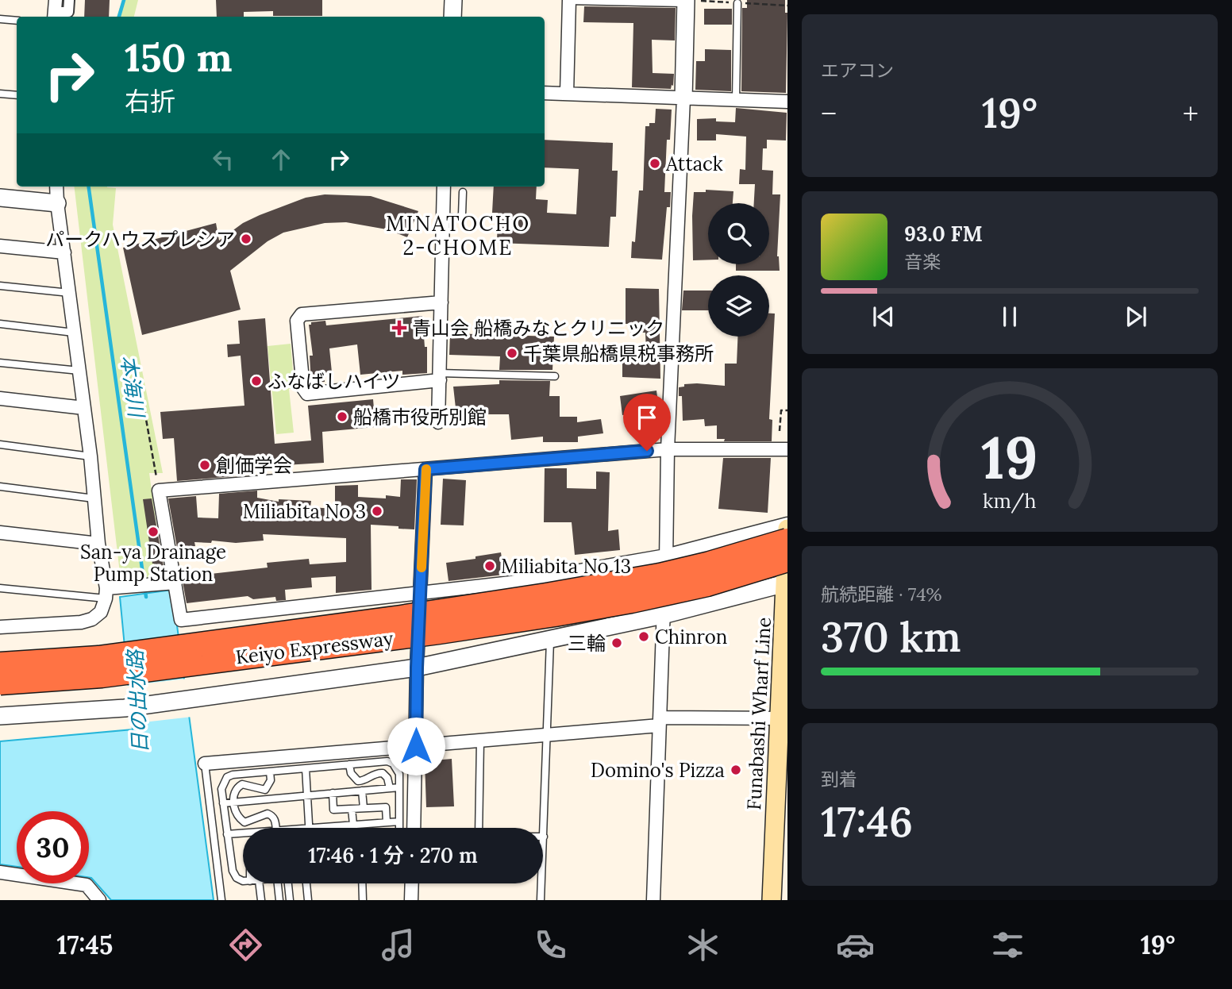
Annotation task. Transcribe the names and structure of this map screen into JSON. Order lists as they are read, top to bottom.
{
  "streets": {
    "highway": ["Keiyo Expressway"],
    "main road": ["Funabashi Wharf Line"]
  },
  "districts": ["MINATOCHO 2-CHOME"],
  "water": ["本海川", "日の出水路"],
  "places": {
    "other": [
      "Attack",
      "パークハウスプレシア",
      "千葉県船橋県税事務所",
      "ふなばしハイツ",
      "船橋市役所別館",
      "創価学会",
      "Miliabita No 3",
      "San-ya Drainage Pump Station",
      "Miliabita No 13",
      "Chinron",
      "三輪",
      "Domino's Pizza"
    ],
    "health": ["青山会 船橋みなとクリニック"]
  },
  "page": {
    "tile": [
      "エアコン",
      ["航続距離 · 74%", "370 km"],
      ["到着", "17:46"]
    ],
    "turn": ["150 m", "右折"],
    "heat": ["−", "19°", "+"],
    "song": ["93.0 FM", "音楽"],
    "limit": "30",
    "trip": "17:46 · 1 分 · 270 m",
    "tabs": ["17:45", "19°"],
    "gauge": ["19", "km/h"]
  }
}
